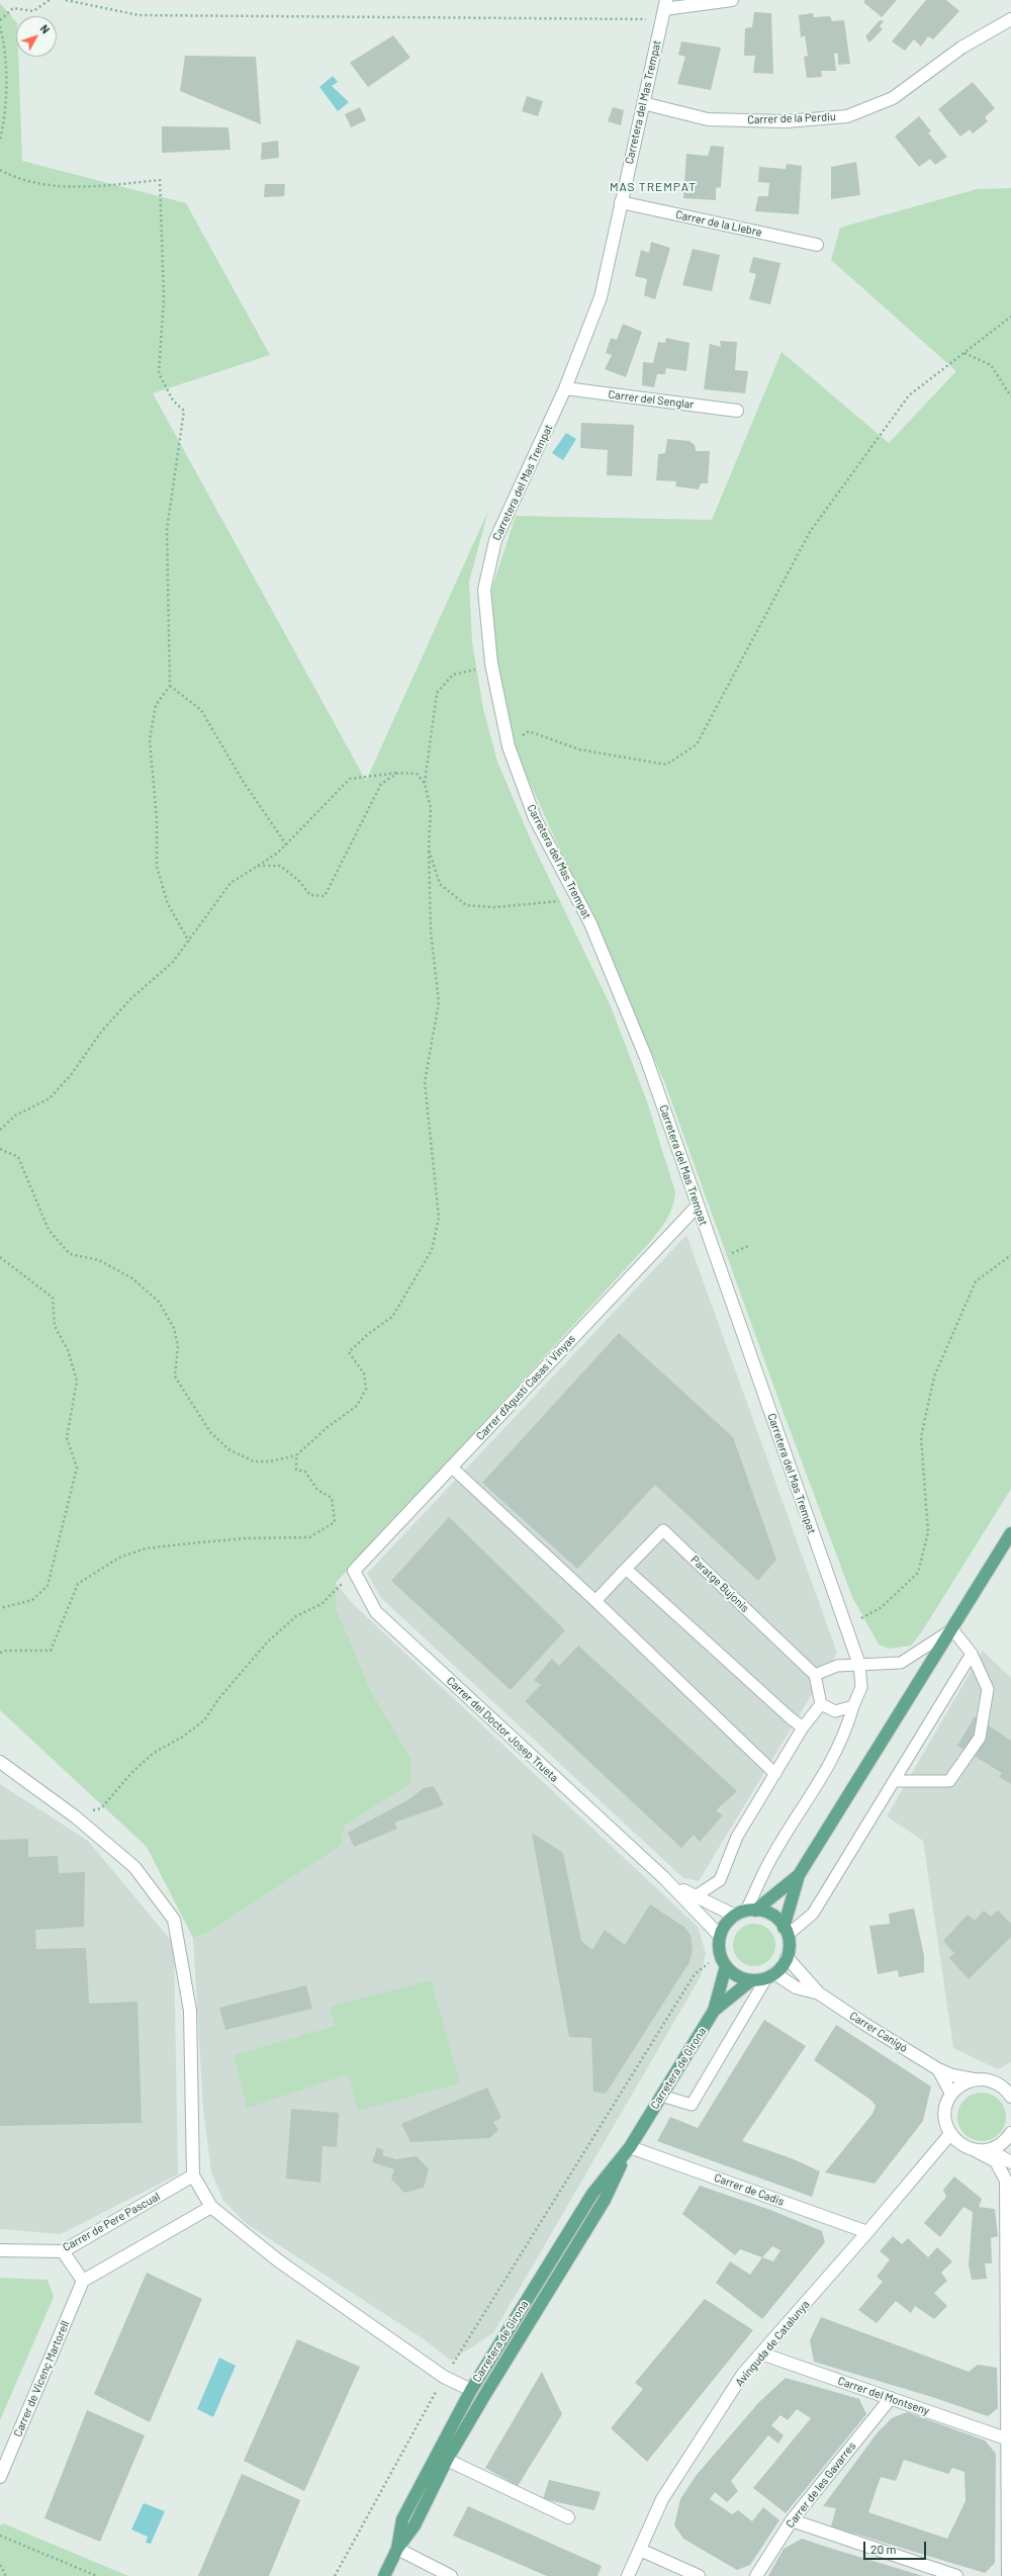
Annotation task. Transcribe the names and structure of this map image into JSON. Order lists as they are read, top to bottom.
{
  "streets": {
    "main road": ["Carretera de Girona"],
    "street": [
      "Carretera del Mas Trempat",
      "Carrer de la Perdiu",
      "Carrer de la Llebre",
      "Carrer del Senglar",
      "Carrer d'Agustí Casas i Vinyas",
      "Carrer del Doctor Josep Trueta",
      "Carrer Canigó",
      "Carrer de Cadis",
      "Carrer de Pere Pascual",
      "Avinguda de Catalunya",
      "Carrer de Vicenç Martorell",
      "Carrer del Montseny",
      "Carrer de les Gavarres"
    ],
    "lane": ["Paratge Bujonis"]
  },
  "crossings": [
    ["Carretera del Mas Trempat", "Carrer de la Perdiu"],
    ["Carretera del Mas Trempat", "Carrer de la Llebre"],
    ["Carretera del Mas Trempat", "Carrer del Senglar"],
    ["Carretera del Mas Trempat", "Carrer d'Agustí Casas i Vinyas"],
    ["Carretera del Mas Trempat", "Paratge Bujonis"],
    ["Carrer d'Agustí Casas i Vinyas", "Carrer del Doctor Josep Trueta"],
    ["Carrer del Doctor Josep Trueta", "Carrer Canigó"],
    ["Carrer del Doctor Josep Trueta", "Carretera de Girona"],
    ["Carrer Canigó", "Carretera de Girona"],
    ["Carretera de Girona", "Carrer de Cadis"],
    ["Carrer de Cadis", "Avinguda de Catalunya"],
    ["Avinguda de Catalunya", "Carrer del Montseny"],
    ["Carrer del Montseny", "Carrer de les Gavarres"]
  ],
  "districts": ["MAS TREMPAT"],
  "scale_bar": "20 m",
  "north": "top right"
}
